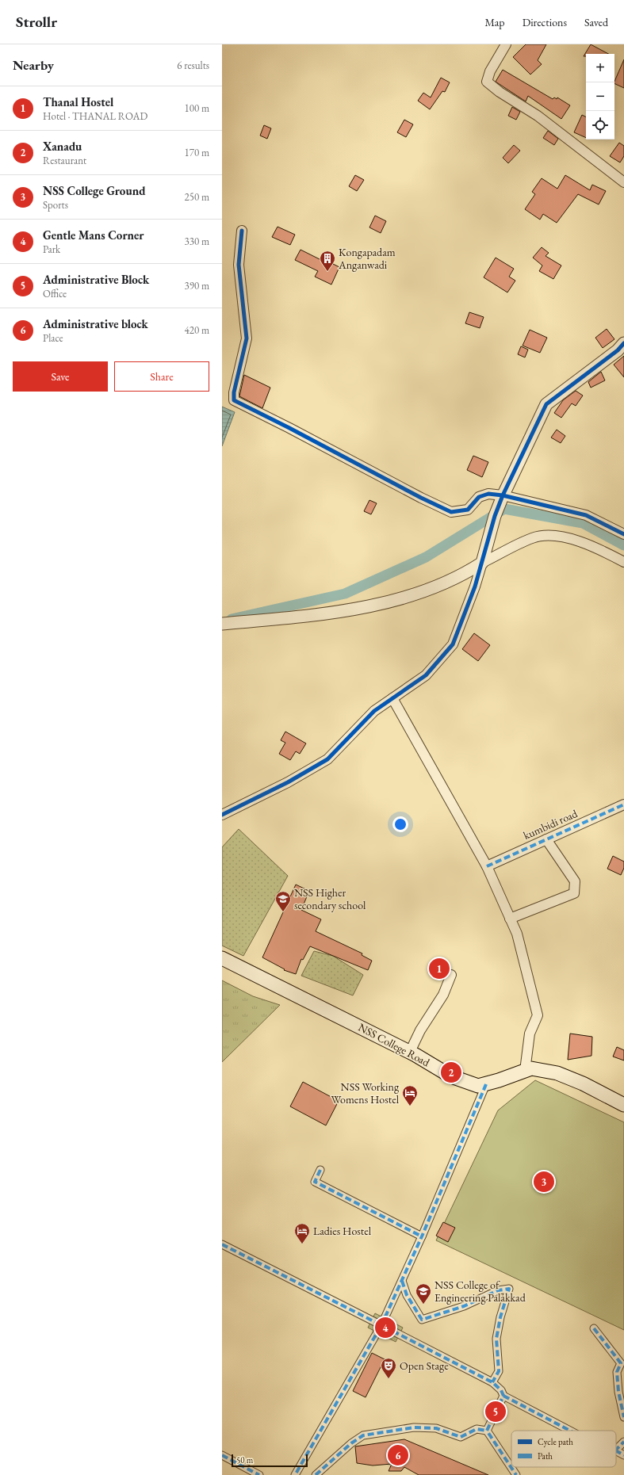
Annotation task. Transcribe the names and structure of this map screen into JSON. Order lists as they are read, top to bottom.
{
  "streets": {
    "main road": ["NSS College Road"],
    "street": ["kumbidi road"]
  },
  "places": {
    "building": ["Kongapadam Anganwadi"],
    "school or university": ["NSS Higher secondary school", "NSS College of Engineering Palakkad"],
    "hotel": ["NSS Working Womens Hostel", "Ladies Hostel"],
    "theatre": ["Open Stage"]
  },
  "legend": ["Cycle path", "Path"],
  "scale_bar": "50 m",
  "page": {
    "header": "Strollr",
    "nav": ["Map", "Directions", "Saved"],
    "heading": ["Nearby", "6 results"],
    "map_buttons": ["+", "−"],
    "list": [
      {
        "mark": "1",
        "name": "Thanal Hostel",
        "note": "Hotel · THANAL ROAD",
        "value": "100 m"
      },
      {
        "mark": "2",
        "name": "Xanadu",
        "note": "Restaurant",
        "value": "170 m"
      },
      {
        "mark": "3",
        "name": "NSS College Ground",
        "note": "Sports",
        "value": "250 m"
      },
      {
        "mark": "4",
        "name": "Gentle Mans Corner",
        "note": "Park",
        "value": "330 m"
      },
      {
        "mark": "5",
        "name": "Administrative Block",
        "note": "Office",
        "value": "390 m"
      },
      {
        "mark": "6",
        "name": "Administrative block",
        "note": "Place",
        "value": "420 m"
      }
    ],
    "buttons": ["Save", "Share"],
    "pins": [
      "1",
      "2",
      "3",
      "4",
      "5",
      "6"
    ],
    "scale": "50 m"
  }
}
